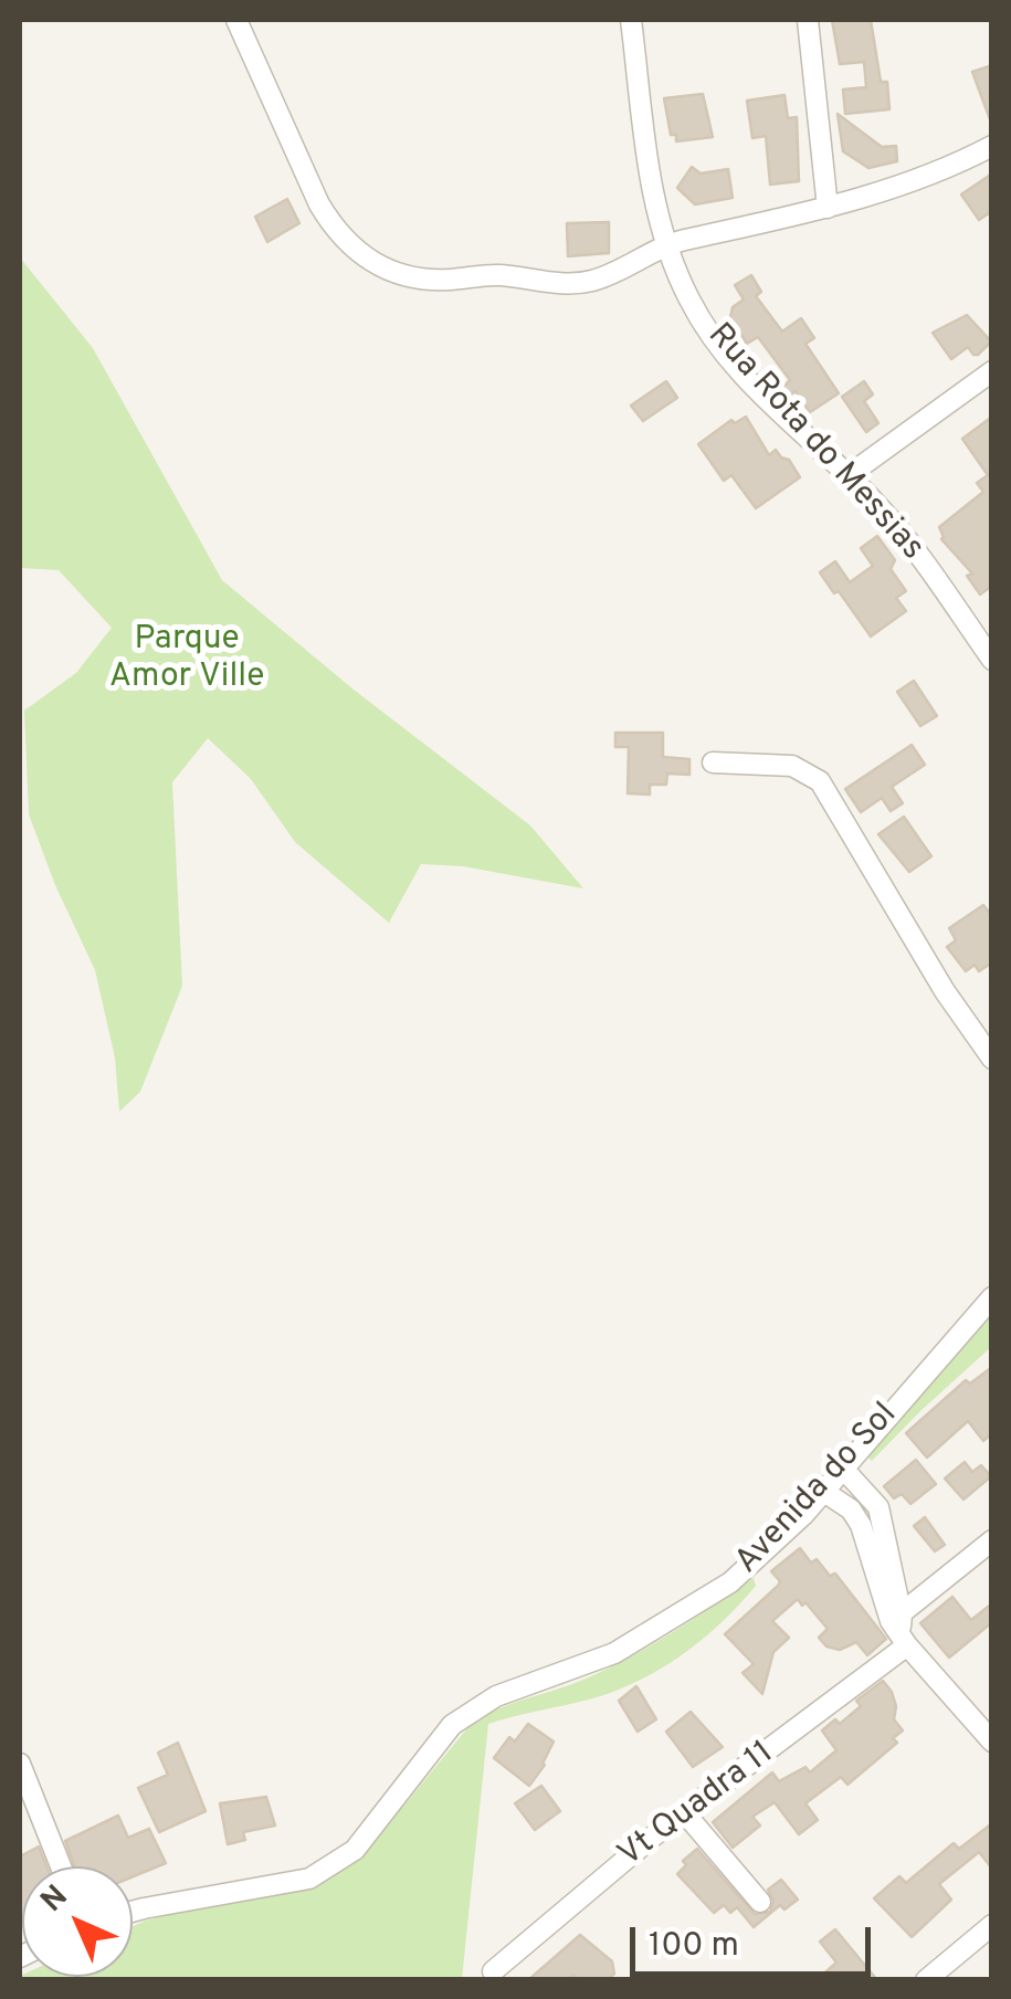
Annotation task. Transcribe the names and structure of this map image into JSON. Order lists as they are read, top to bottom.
{
  "streets": {
    "street": ["Rua Rota do Messias", "Avenida do Sol", "Vt Quadra 11"]
  },
  "parks": ["Parque Amor Ville"],
  "scale_bar": "100 m",
  "north": "top left"
}
